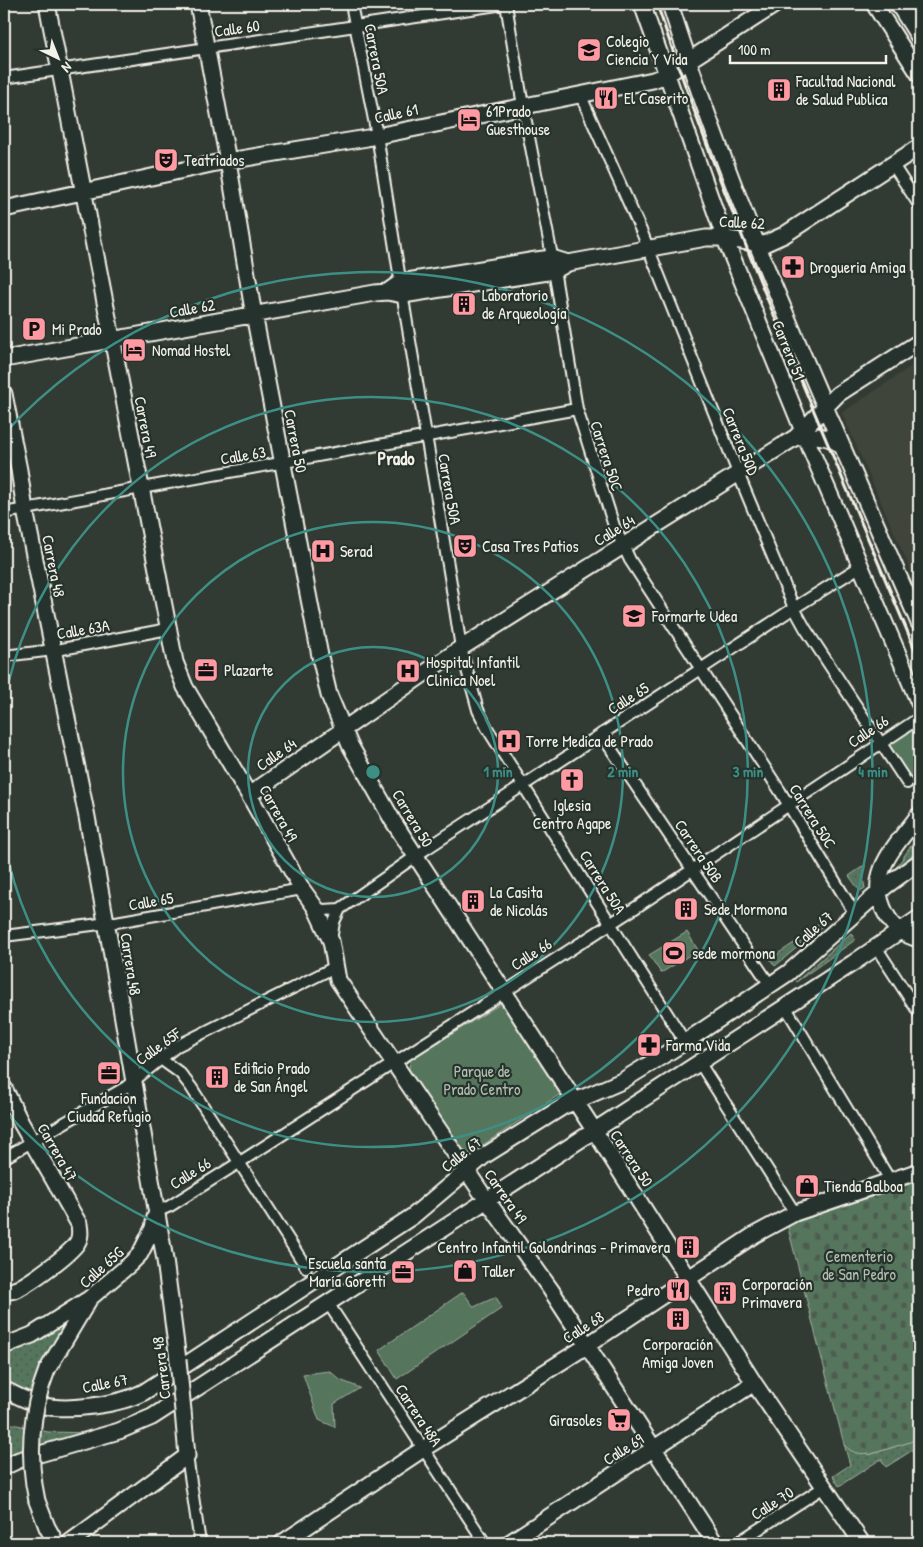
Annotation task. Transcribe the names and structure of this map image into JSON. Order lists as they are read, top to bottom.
{
  "streets": {
    "main road": [
      "Calle 61",
      "Calle 62",
      "Carrera 51",
      "Carrera 49",
      "Carrera 50",
      "Calle 64",
      "Carrera 48",
      "Calle 67",
      "Carrera 47",
      "Calle 65G",
      "Calle 68",
      "Calle 69"
    ],
    "street": [
      "Calle 60",
      "Carrera 50A",
      "Carrera 50D",
      "Calle 63",
      "Carrera 50C",
      "Calle 63A",
      "Calle 65",
      "Calle 66",
      "Carrera 50B",
      "Calle 65F",
      "Carrera 48A",
      "Calle 70"
    ]
  },
  "crossings": [
    ["Calle 60", "Carrera 50A"],
    ["Calle 60", "Carrera 49"],
    ["Calle 60", "Carrera 50"],
    ["Calle 60", "Carrera 50C"],
    ["Carrera 50A", "Calle 61"],
    ["Carrera 50A", "Calle 62"],
    ["Carrera 50A", "Calle 63"],
    ["Carrera 50A", "Calle 64"],
    ["Carrera 50A", "Calle 65"],
    ["Carrera 50A", "Calle 66"],
    ["Carrera 50A", "Calle 67"],
    ["Calle 61", "Carrera 51"],
    ["Calle 61", "Carrera 49"],
    ["Calle 61", "Carrera 50"],
    ["Calle 61", "Carrera 50D"],
    ["Calle 61", "Carrera 50C"],
    ["Calle 62", "Carrera 51"],
    ["Calle 62", "Carrera 49"],
    ["Calle 62", "Carrera 50"],
    ["Calle 62", "Carrera 50D"],
    ["Calle 62", "Carrera 50C"],
    ["Carrera 51", "Calle 64"],
    ["Carrera 51", "Calle 65"],
    ["Carrera 49", "Calle 63"],
    ["Carrera 49", "Calle 64"],
    ["Carrera 49", "Calle 63A"],
    ["Carrera 49", "Calle 65"],
    ["Carrera 49", "Calle 66"],
    ["Carrera 49", "Calle 67"],
    ["Carrera 49", "Calle 65F"],
    ["Carrera 49", "Calle 68"],
    ["Carrera 49", "Calle 69"],
    ["Carrera 50", "Calle 63"],
    ["Carrera 50", "Calle 64"],
    ["Carrera 50", "Calle 65"],
    ["Carrera 50", "Calle 66"],
    ["Carrera 50", "Calle 67"],
    ["Carrera 50", "Calle 68"],
    ["Carrera 50", "Calle 69"],
    ["Carrera 50", "Calle 70"],
    ["Carrera 50D", "Calle 64"],
    ["Carrera 50D", "Calle 65"],
    ["Carrera 50D", "Calle 66"],
    ["Calle 63", "Carrera 50C"],
    ["Calle 63", "Carrera 48"],
    ["Carrera 50C", "Calle 64"],
    ["Carrera 50C", "Calle 65"],
    ["Carrera 50C", "Calle 66"],
    ["Carrera 50C", "Calle 67"],
    ["Carrera 48", "Calle 63A"],
    ["Carrera 48", "Calle 65"],
    ["Carrera 48", "Calle 66"],
    ["Carrera 48", "Calle 65F"],
    ["Carrera 48", "Calle 65G"],
    ["Calle 65", "Carrera 50B"],
    ["Calle 66", "Carrera 50B"],
    ["Calle 66", "Calle 65G"],
    ["Carrera 50B", "Calle 67"],
    ["Calle 65F", "Carrera 47"],
    ["Carrera 47", "Calle 65G"],
    ["Calle 68", "Carrera 48A"]
  ],
  "districts": ["Prado"],
  "parks": ["Parque de Prado Centro", "Cementerio de San Pedro"],
  "places": {
    "school or university": ["Colegio Ciencia Y Vida", "Formarte Udea"],
    "building": [
      "Facultad Nacional de Salud Publica",
      "Laboratorio de Arqueología",
      "La Casita de Nicolás",
      "Sede Mormona",
      "Edificio Prado de San Ángel",
      "Centro Infantil Golondrinas - Primavera",
      "Corporación Primavera",
      "Corporación Amiga Joven"
    ],
    "restaurant": ["El Caserito", "Pedro"],
    "hotel": ["61Prado Guesthouse", "Nomad Hostel"],
    "theatre": ["Teatriados", "Casa Tres Patios"],
    "pharmacy": ["Drogueria Amiga", "Farma Vida"],
    "parking": ["Mi Prado"],
    "hospital": ["Serad", "Hospital Infantil Clinica Noel", "Torre Medica de Prado"],
    "office": ["Plazarte", "Fundacion Ciudad Refugio", "Escuela santa María Goretti"],
    "church": ["Iglesia Centro Agape"],
    "sports": ["sede mormona"],
    "shop": ["Tienda Balboa", "Taller"],
    "supermarket": ["Girasoles"]
  },
  "scale_bar": "100 m",
  "north": "bottom right",
  "rings": [
    "1 min",
    "2 min",
    "3 min",
    "4 min"
  ]
}
